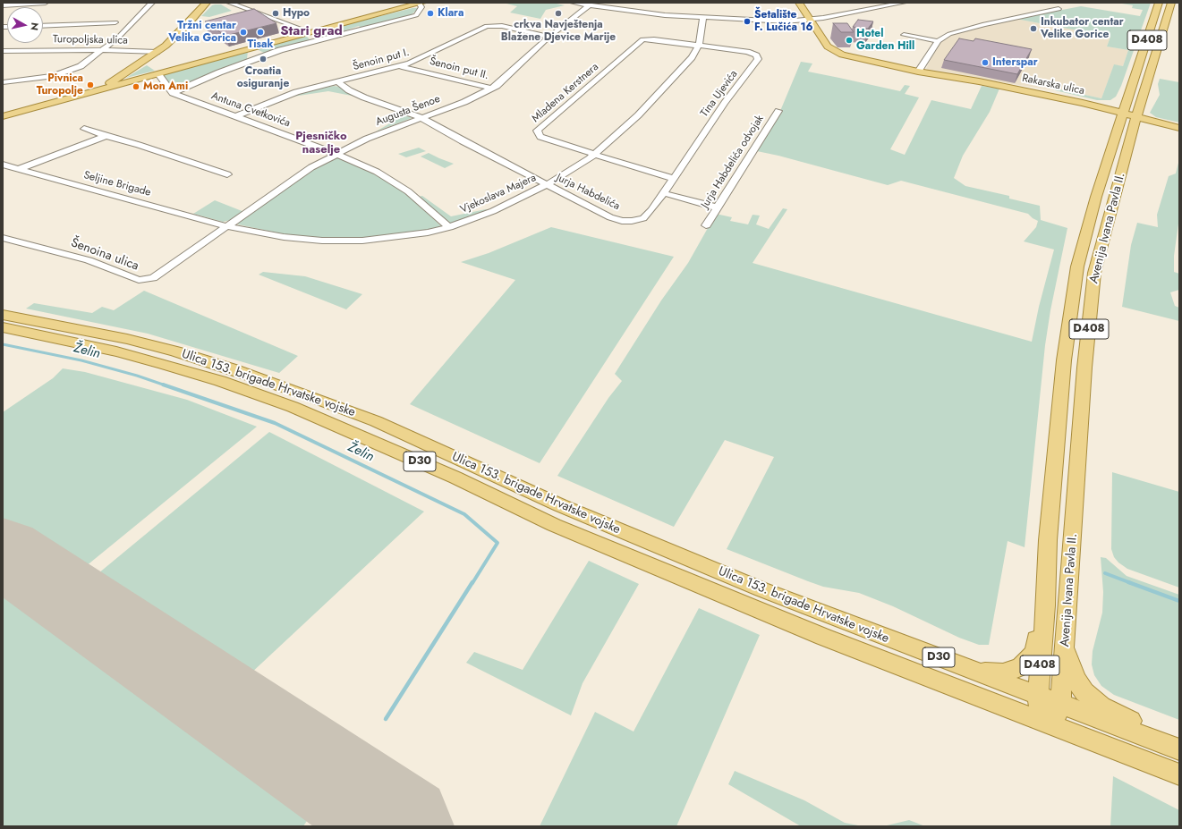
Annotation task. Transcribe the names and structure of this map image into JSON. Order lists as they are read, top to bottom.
{
  "streets": {
    "main road": [
      "D408",
      "Rakarska ulica",
      "Avenija Ivana Pavla II.",
      "Ulica 153. brigade Hrvatske vojske",
      "D30"
    ],
    "street": [
      "Turopoljska ulica",
      "Šenoin put I.",
      "Šenoin put II.",
      "Mladena Kerstnera",
      "Tina Ujevića",
      "Antuna Cvetkovića",
      "Augusta Šenoe",
      "Jurja Habdelića odvojak",
      "Seljine Brigade",
      "Jurja Habdelića",
      "Vjekoslava Majera",
      "Šenoina ulica"
    ]
  },
  "crossings": [
    ["Šenoin put I.", "Šenoin put II."],
    ["Šenoin put I.", "Antuna Cvetkovića"],
    ["Šenoin put I.", "Augusta Šenoe"],
    ["Šenoin put I.", "Jurja Habdelića"],
    ["Šenoin put II.", "Augusta Šenoe"],
    ["Rakarska ulica", "Avenija Ivana Pavla II."],
    ["Mladena Kerstnera", "Tina Ujevića"],
    ["Mladena Kerstnera", "Vjekoslava Majera"],
    ["Tina Ujevića", "Jurja Habdelića"],
    ["Tina Ujevića", "Vjekoslava Majera"],
    ["Antuna Cvetkovića", "Augusta Šenoe"],
    ["Antuna Cvetkovića", "Vjekoslava Majera"],
    ["Augusta Šenoe", "Seljine Brigade"],
    ["Augusta Šenoe", "Jurja Habdelića"],
    ["Augusta Šenoe", "Vjekoslava Majera"],
    ["Augusta Šenoe", "Šenoina ulica"],
    ["Seljine Brigade", "Vjekoslava Majera"],
    ["Seljine Brigade", "Šenoina ulica"],
    ["Jurja Habdelića", "Vjekoslava Majera"],
    ["Vjekoslava Majera", "Šenoina ulica"],
    ["Avenija Ivana Pavla II.", "Ulica 153. brigade Hrvatske vojske"],
    ["Avenija Ivana Pavla II.", "D30"],
    ["Ulica 153. brigade Hrvatske vojske", "D30"]
  ],
  "districts": ["Stari grad", "Pjesničko naselje"],
  "water": ["Želin"],
  "places": [
    "Hypo",
    "Klara",
    "crkva Navještenja Blažene Djevice Marije",
    "Šetalište F. Lučića 16",
    "Inkubator centar Velike Gorice",
    "Tržni centar Velika Gorica",
    "Tisak",
    "Hotel Garden Hill",
    "Croatia osiguranje",
    "Interspar",
    "Pivnica Turopolje",
    "Mon Ami"
  ],
  "north": "right"
}
